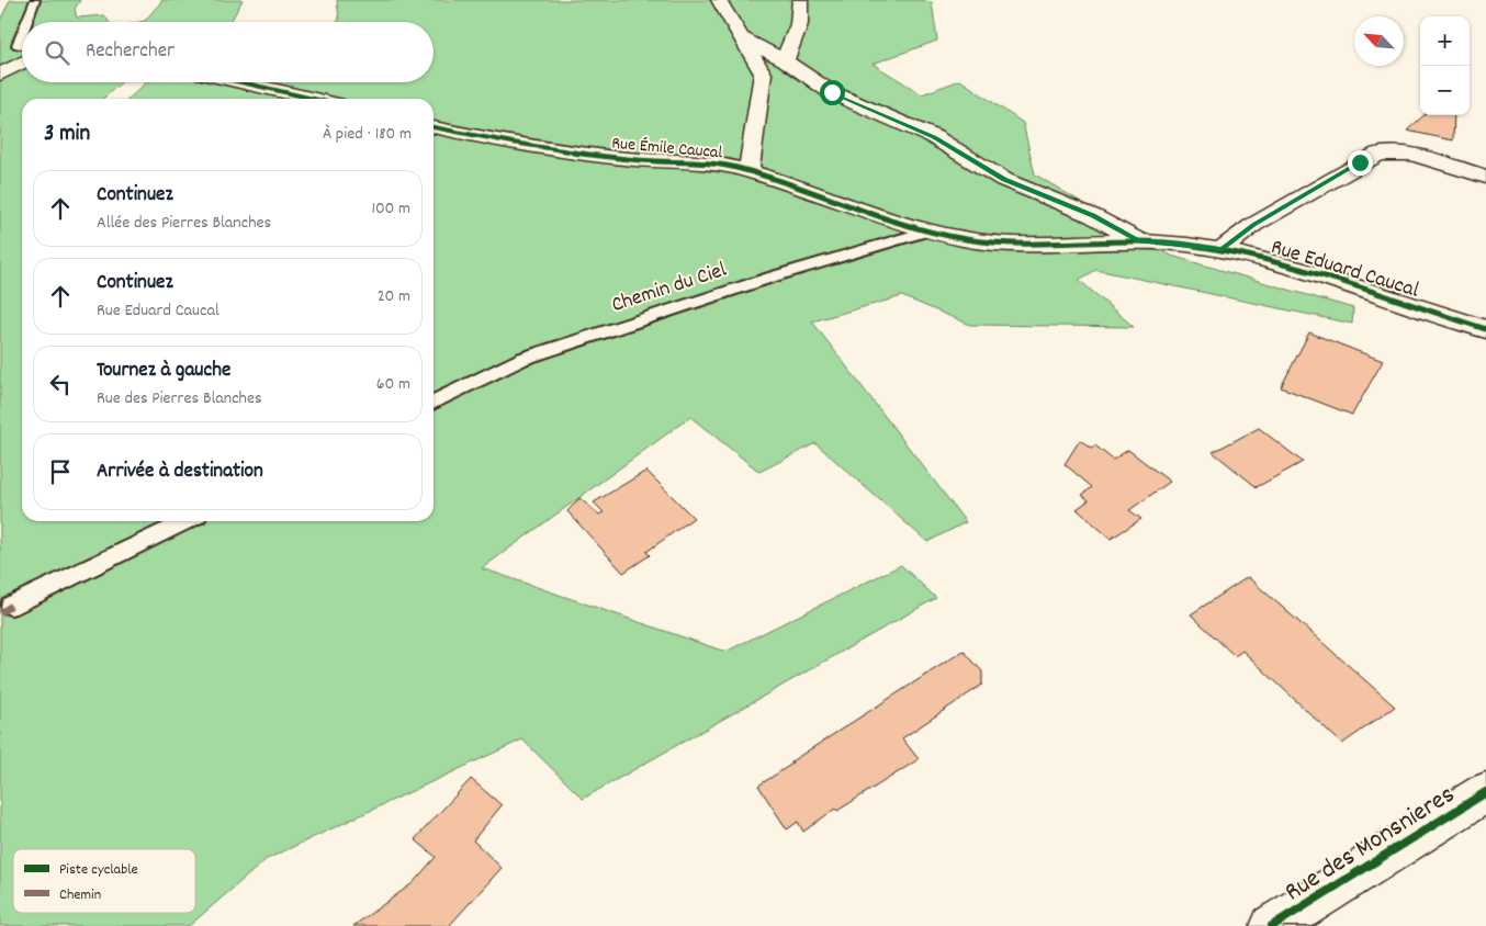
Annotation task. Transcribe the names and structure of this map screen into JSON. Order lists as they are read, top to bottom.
{
  "streets": {
    "street": ["Rue Émile Caucal", "Rue Eduard Caucal", "Rue des Monsnieres"],
    "lane": ["Chemin du Ciel"]
  },
  "crossings": [
    ["Rue Émile Caucal", "Rue Eduard Caucal"],
    ["Rue Émile Caucal", "Chemin du Ciel"],
    ["Rue Eduard Caucal", "Chemin du Ciel"]
  ],
  "legend": ["Piste cyclable", "Chemin"],
  "north": "top left",
  "page": {
    "map_buttons": ["+", "−"],
    "search": "Rechercher",
    "heading": ["3 min", "À pied · 180 m"],
    "list": [
      ["Continuez", "Allée des Pierres Blanches", "100 m"],
      ["Continuez", "Rue Eduard Caucal", "20 m"],
      ["Tournez à gauche", "Rue des Pierres Blanches", "60 m"],
      "Arrivée à destination"
    ]
  }
}
